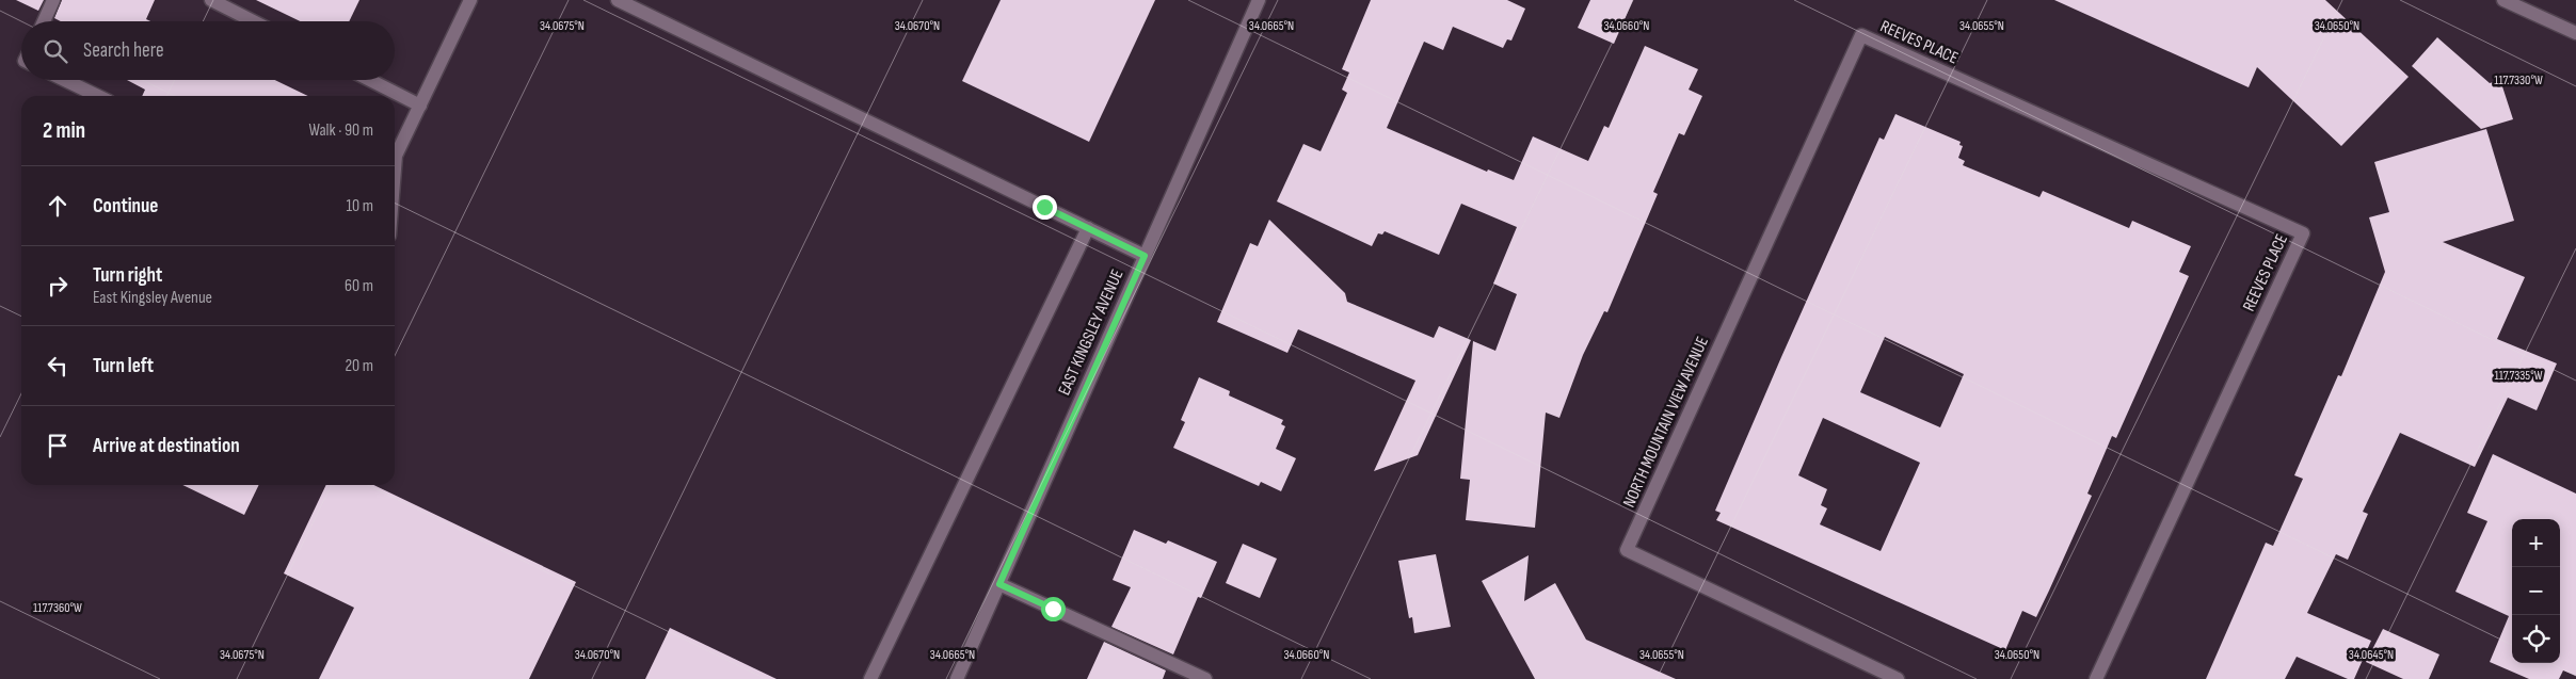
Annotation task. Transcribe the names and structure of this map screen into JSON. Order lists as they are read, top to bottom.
{
  "streets": {
    "street": ["REEVES PLACE", "EAST KINGSLEY AVENUE", "NORTH MOUNTAIN VIEW AVENUE"]
  },
  "crossings": [
    ["REEVES PLACE", "NORTH MOUNTAIN VIEW AVENUE"]
  ],
  "page": {
    "search": "Search here",
    "heading": ["2 min", "Walk · 90 m"],
    "list": [
      ["Continue", "10 m"],
      ["Turn right", "East Kingsley Avenue", "60 m"],
      ["Turn left", "20 m"],
      "Arrive at destination"
    ],
    "map_buttons": ["+", "−"]
  },
  "coordinates": [
    "34.0675°N",
    "34.0670°N",
    "34.0665°N",
    "34.0660°N",
    "34.0655°N",
    "34.0650°N",
    "117.7330°W",
    "117.7335°W",
    "117.7360°W",
    "34.0645°N"
  ]
}
